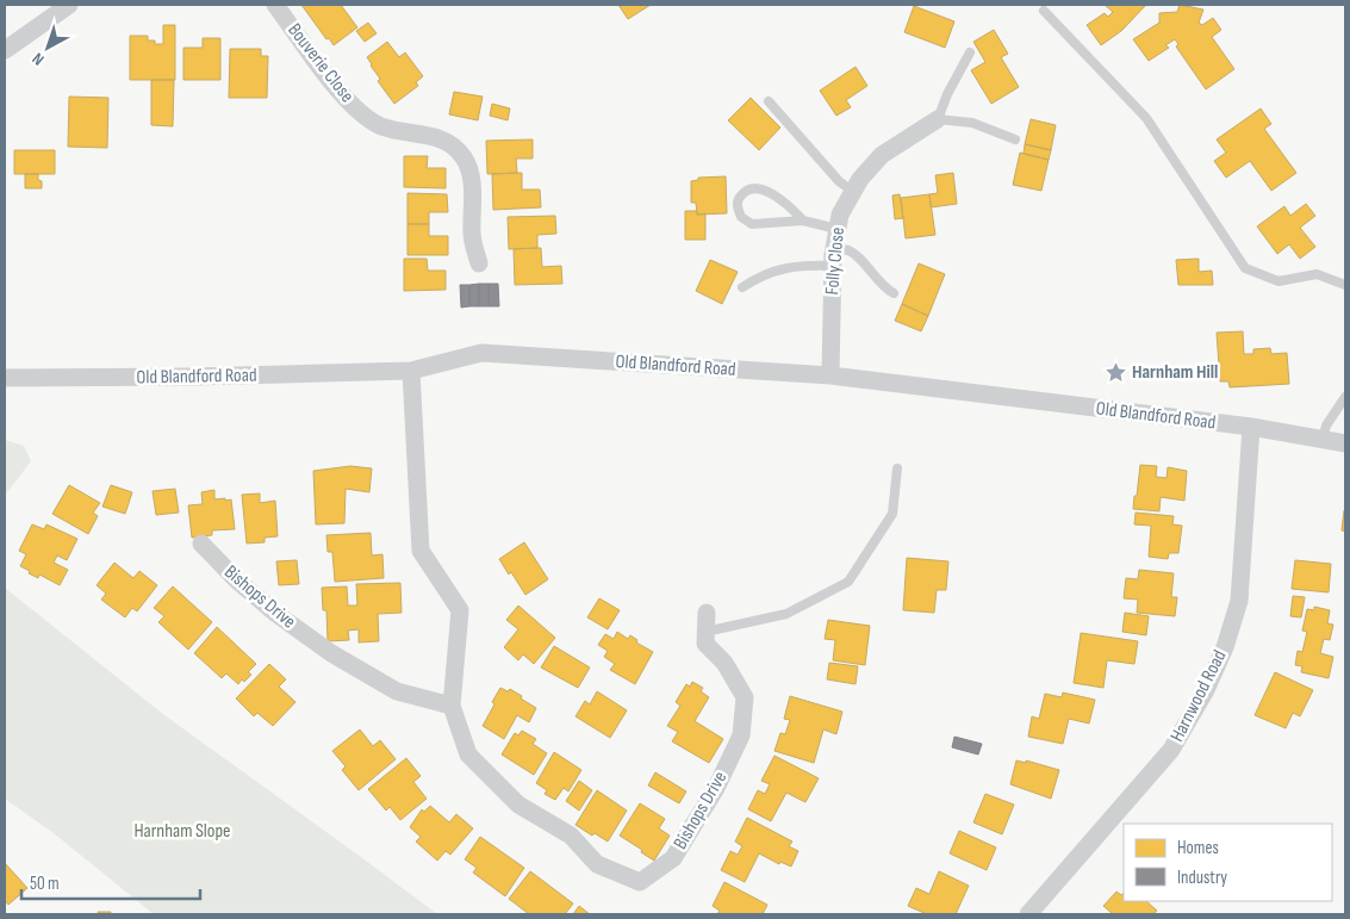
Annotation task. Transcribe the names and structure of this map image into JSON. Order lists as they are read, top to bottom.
{
  "streets": {
    "street": [
      "Bouverie Close",
      "Folly Close",
      "Old Blandford Road",
      "Bishops Drive",
      "Harnwood Road"
    ]
  },
  "crossings": [
    ["Folly Close", "Old Blandford Road"],
    ["Old Blandford Road", "Bishops Drive"],
    ["Old Blandford Road", "Harnwood Road"]
  ],
  "parks": ["Harnham Slope"],
  "places": {
    "place": ["Harnham Hill"]
  },
  "legend": ["Homes", "Industry"],
  "scale_bar": "50 m",
  "north": "bottom left"
}
